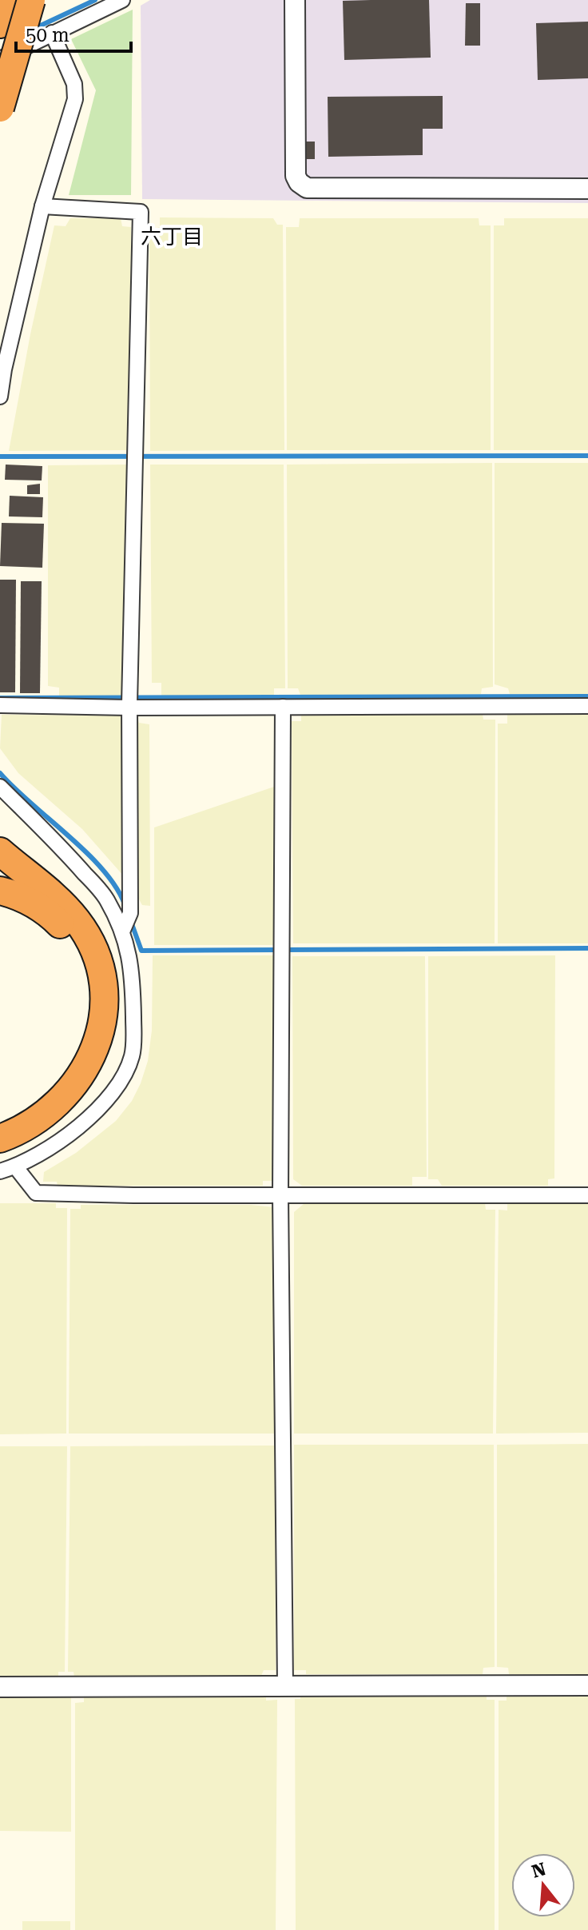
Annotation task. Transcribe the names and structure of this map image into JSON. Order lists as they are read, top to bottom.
{
  "districts": ["六丁目"],
  "scale_bar": "50 m",
  "north": "top"
}
